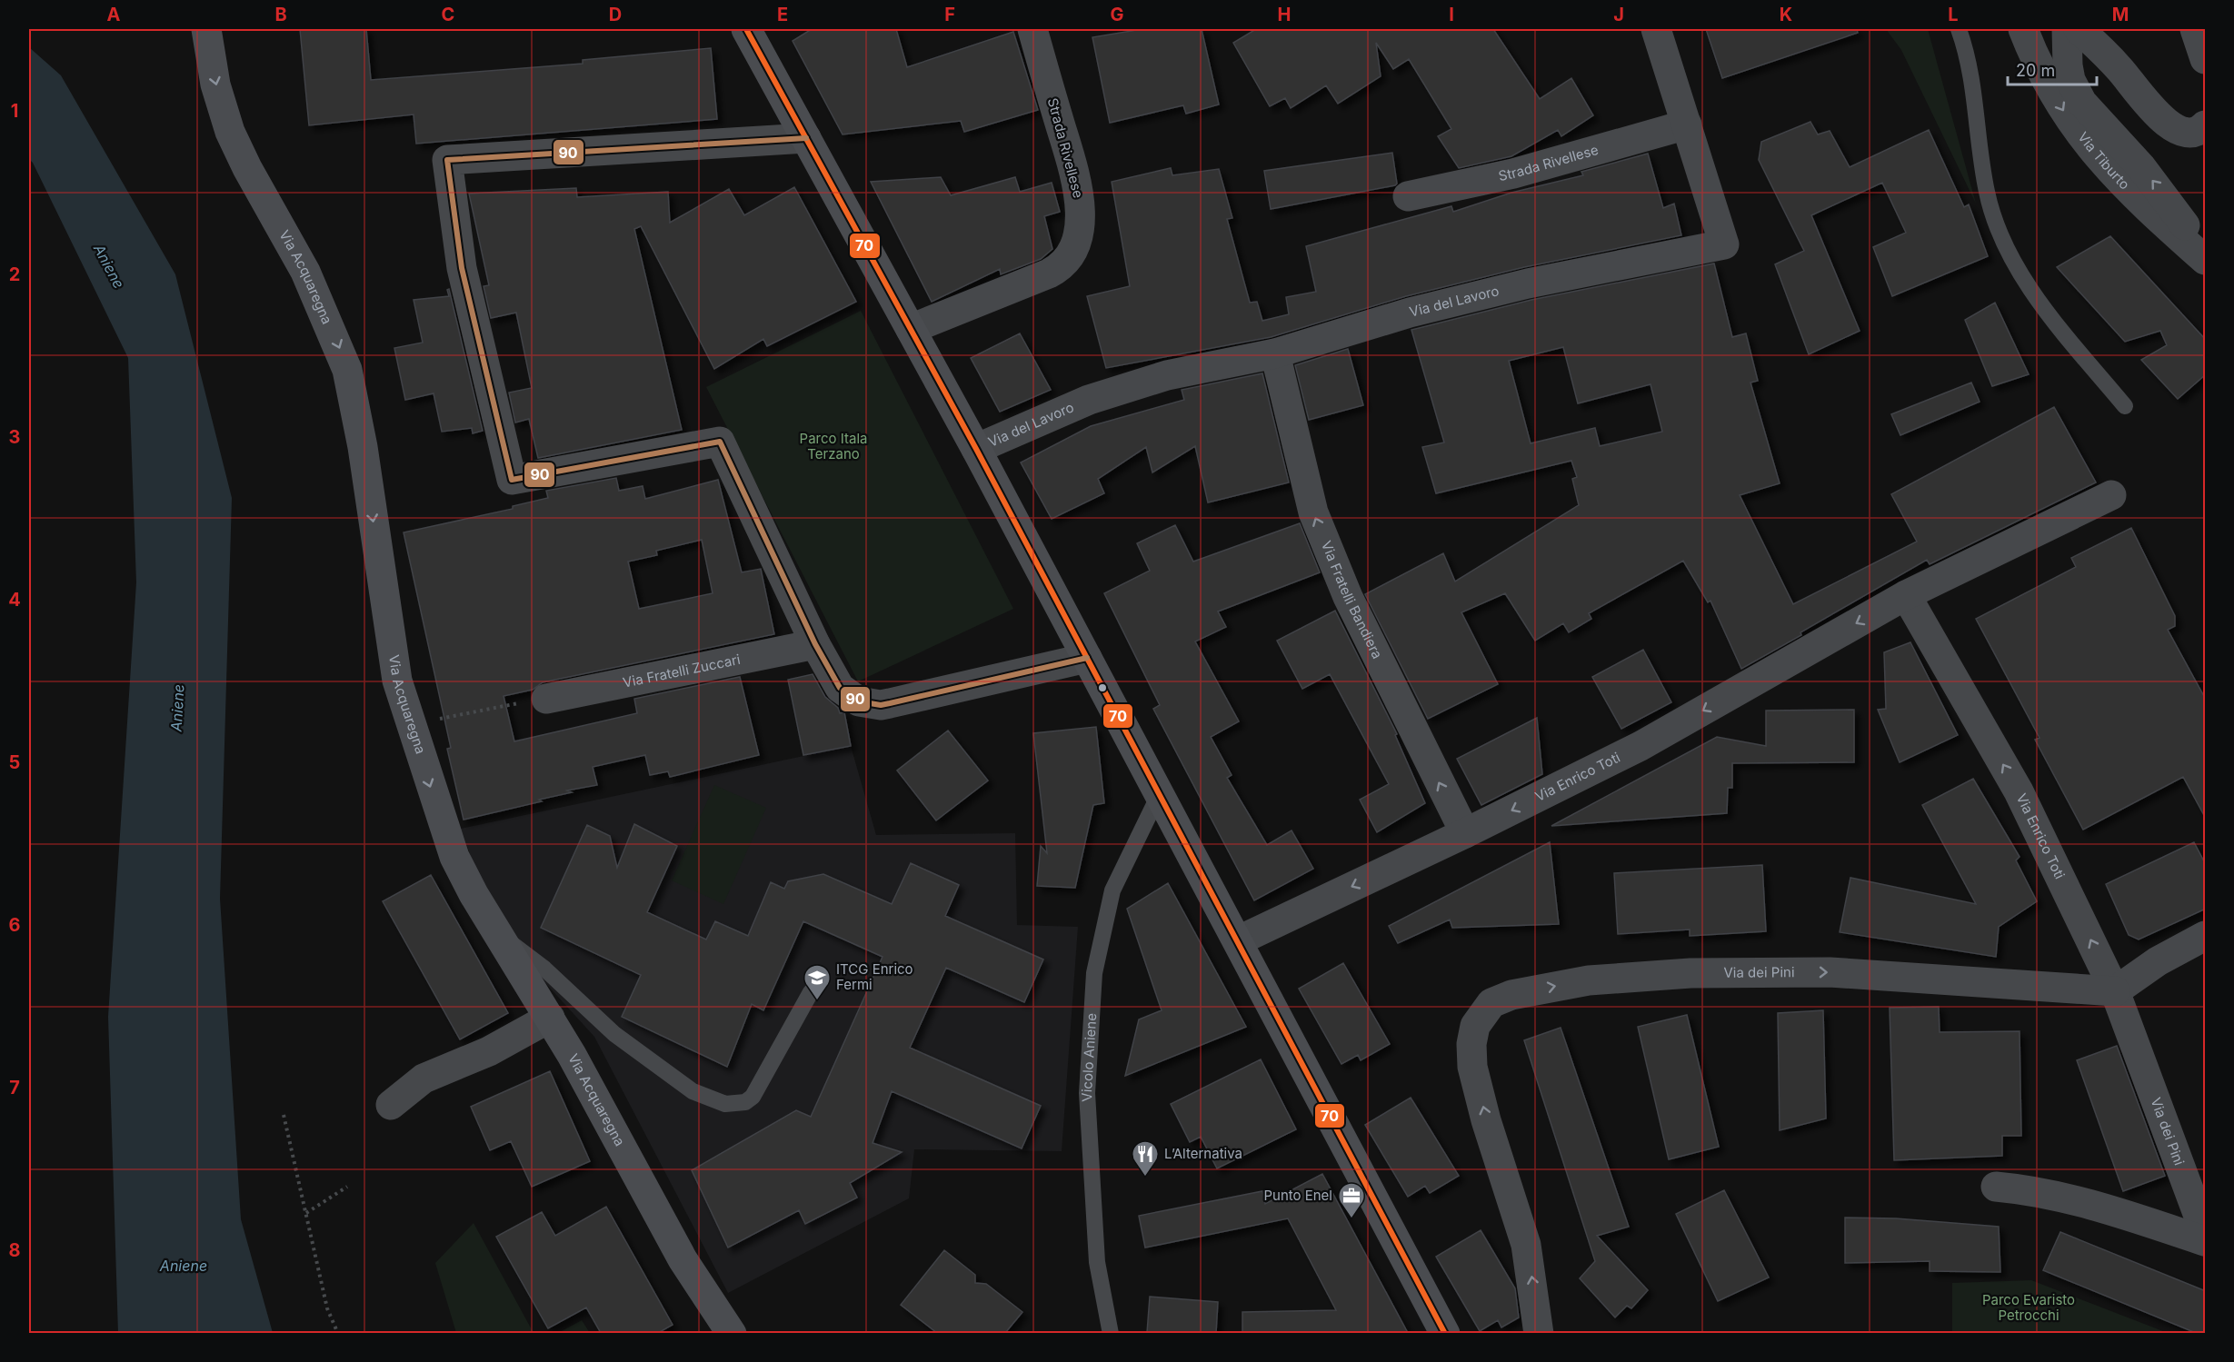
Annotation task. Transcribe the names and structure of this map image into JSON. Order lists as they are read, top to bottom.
{
  "streets": {
    "main road": ["Via Acquaregna"],
    "street": [
      "Strada Rivellese",
      "Via Tiburto",
      "Via del Lavoro",
      "Via Fratelli Bandiera",
      "Via Fratelli Zuccari",
      "Via Enrico Toti",
      "Via dei Pini"
    ],
    "lane": ["Vicolo Aniene"]
  },
  "crossings": [
    ["Strada Rivellese", "Via del Lavoro"],
    ["Via del Lavoro", "Via Fratelli Bandiera"],
    ["Via Fratelli Bandiera", "Via Enrico Toti"],
    ["Via Enrico Toti", "Via dei Pini"]
  ],
  "one_way": ["Via Acquaregna", "Via Fratelli Bandiera"],
  "water": ["Aniene"],
  "parks": ["Parco Itala Terzano", "Parco Evaristo Petrocchi"],
  "places": {
    "school or university": ["ITCG Enrico Fermi"],
    "restaurant": ["L’Alternativa"],
    "office": ["Punto Enel"]
  },
  "lines": ["transit line 70", "transit line 90"],
  "scale_bar": "20 m",
  "grid": {
    "columns": [
      "A",
      "B",
      "C",
      "D",
      "E",
      "F",
      "G",
      "H",
      "I",
      "J",
      "K",
      "L",
      "M"
    ],
    "rows": [
      "1",
      "2",
      "3",
      "4",
      "5",
      "6",
      "7",
      "8"
    ]
  }
}
